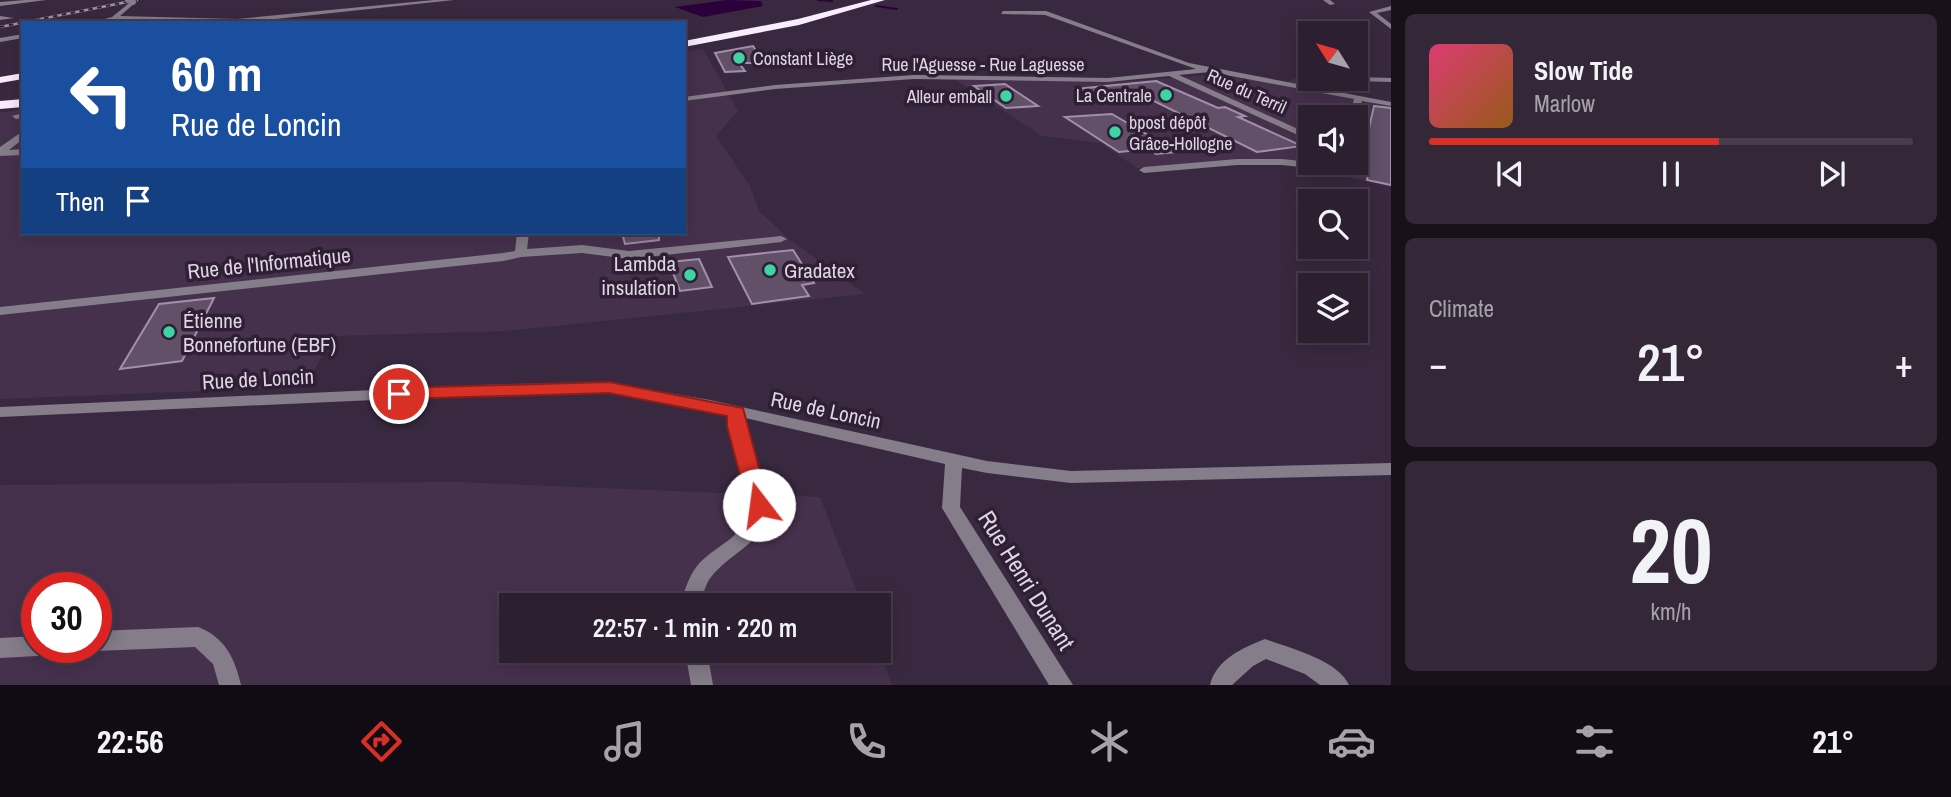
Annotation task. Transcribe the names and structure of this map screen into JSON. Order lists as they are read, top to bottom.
{
  "streets": {
    "street": [
      "Rue l'Aguesse - Rue Laguesse",
      "Rue du Terril",
      "Rue de l'Informatique",
      "Rue de Loncin",
      "Rue Henri Dunant"
    ]
  },
  "crossings": [
    ["Rue l'Aguesse - Rue Laguesse", "Rue du Terril"],
    ["Rue de Loncin", "Rue Henri Dunant"]
  ],
  "places": [
    "Constant Liège",
    "La Centrale",
    "Alleur emball",
    "bpost dépôt Grâce-Hollogne",
    "Gradatex",
    "Lambda insulation",
    "Étienne Bonnefortune (EBF)"
  ],
  "north": "top left",
  "page": {
    "turn": ["60 m", "Rue de Loncin"],
    "song": ["Slow Tide", "Marlow"],
    "then": "Then",
    "tile": [
      "Climate",
      ["20", "km/h"]
    ],
    "heat": ["−", "21°", "+"],
    "limit": "30",
    "trip": "22:57 · 1 min · 220 m",
    "tabs": ["22:56", "21°"]
  }
}
